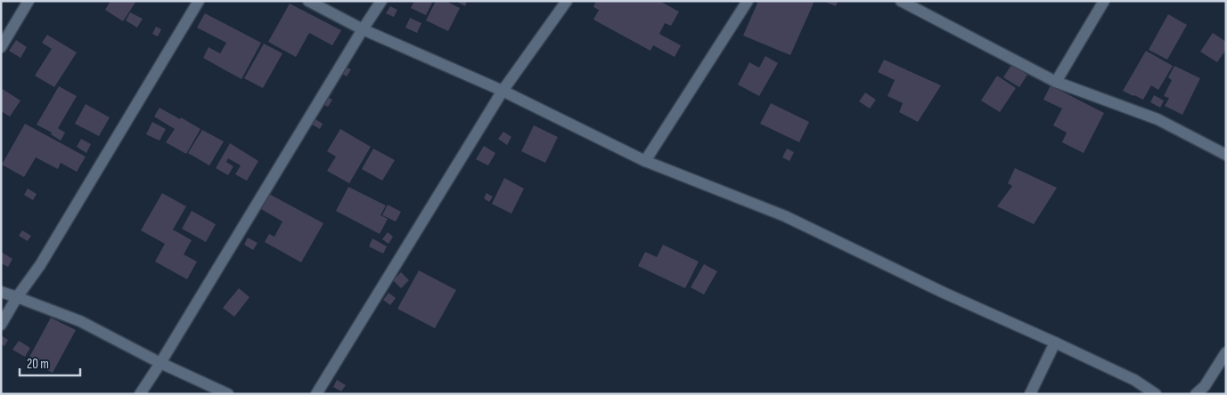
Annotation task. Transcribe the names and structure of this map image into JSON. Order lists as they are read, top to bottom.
{
  "scale_bar": "20 m"
}
